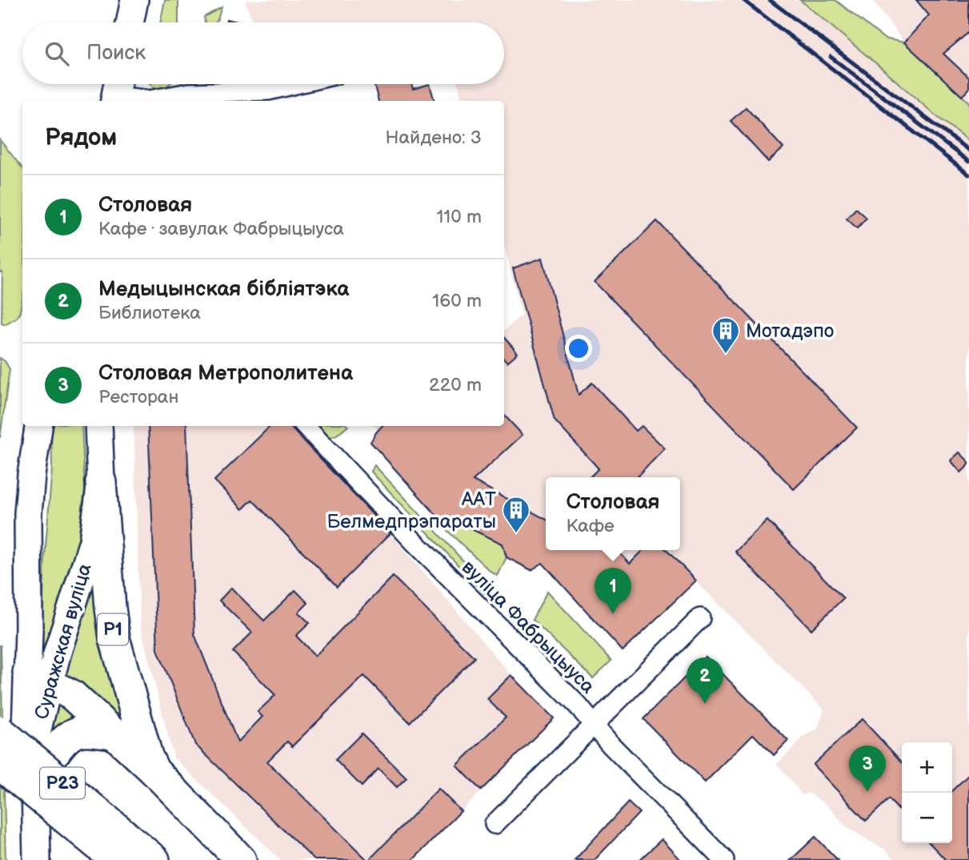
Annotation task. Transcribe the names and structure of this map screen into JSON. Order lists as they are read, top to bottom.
{
  "streets": {
    "main road": ["Р1", "Суражская вуліца", "Р23"],
    "street": ["вуліца Фабрыцыуса"]
  },
  "crossings": [
    ["Р1", "Суражская вуліца"]
  ],
  "places": {
    "building": ["Мотадэпо", "ААТ Белмедпрэпараты"]
  },
  "page": {
    "search": "Поиск",
    "heading": ["Рядом", "Найдено: 3"],
    "list": [
      {
        "mark": "1",
        "name": "Столовая",
        "note": "Кафе · завулак Фабрыцыуса",
        "value": "110 m"
      },
      {
        "mark": "2",
        "name": "Медыцынская бібліятэка",
        "note": "Библиотека",
        "value": "160 m"
      },
      {
        "mark": "3",
        "name": "Столовая Метрополитена",
        "note": "Ресторан",
        "value": "220 m"
      }
    ],
    "popup": ["Столовая", "Кафе"],
    "pins": ["1", "2", "3"],
    "map_buttons": ["+", "−"]
  }
}
